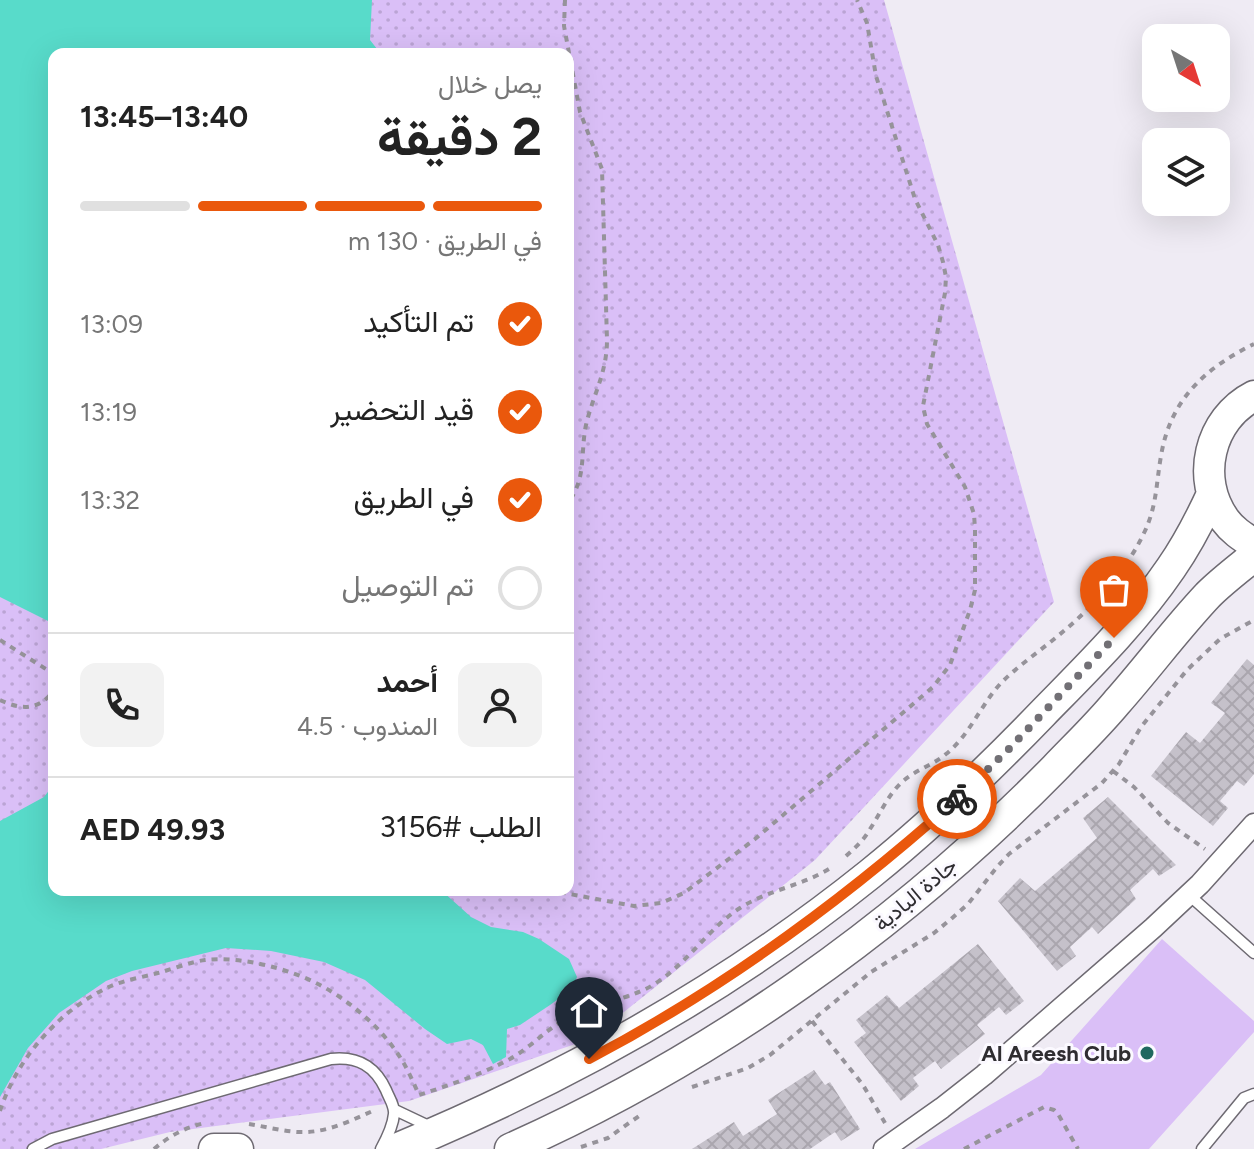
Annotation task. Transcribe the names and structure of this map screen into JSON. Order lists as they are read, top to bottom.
{
  "streets": {
    "street": ["جادة البادية"]
  },
  "places": ["Al Areesh Club"],
  "north": "bottom right",
  "page": {
    "heading": ["2 دقيقة", "يصل خلال", "13:40–13:45"],
    "panel": [
      "أحمد",
      "المندوب · 4.5",
      "الطلب #3156",
      "AED 49.93"
    ],
    "bar": "في الطريق · 130 m",
    "list": [
      ["تم التأكيد", "13:09"],
      ["قيد التحضير", "13:19"],
      ["في الطريق", "13:32"],
      "تم التوصيل"
    ]
  }
}
